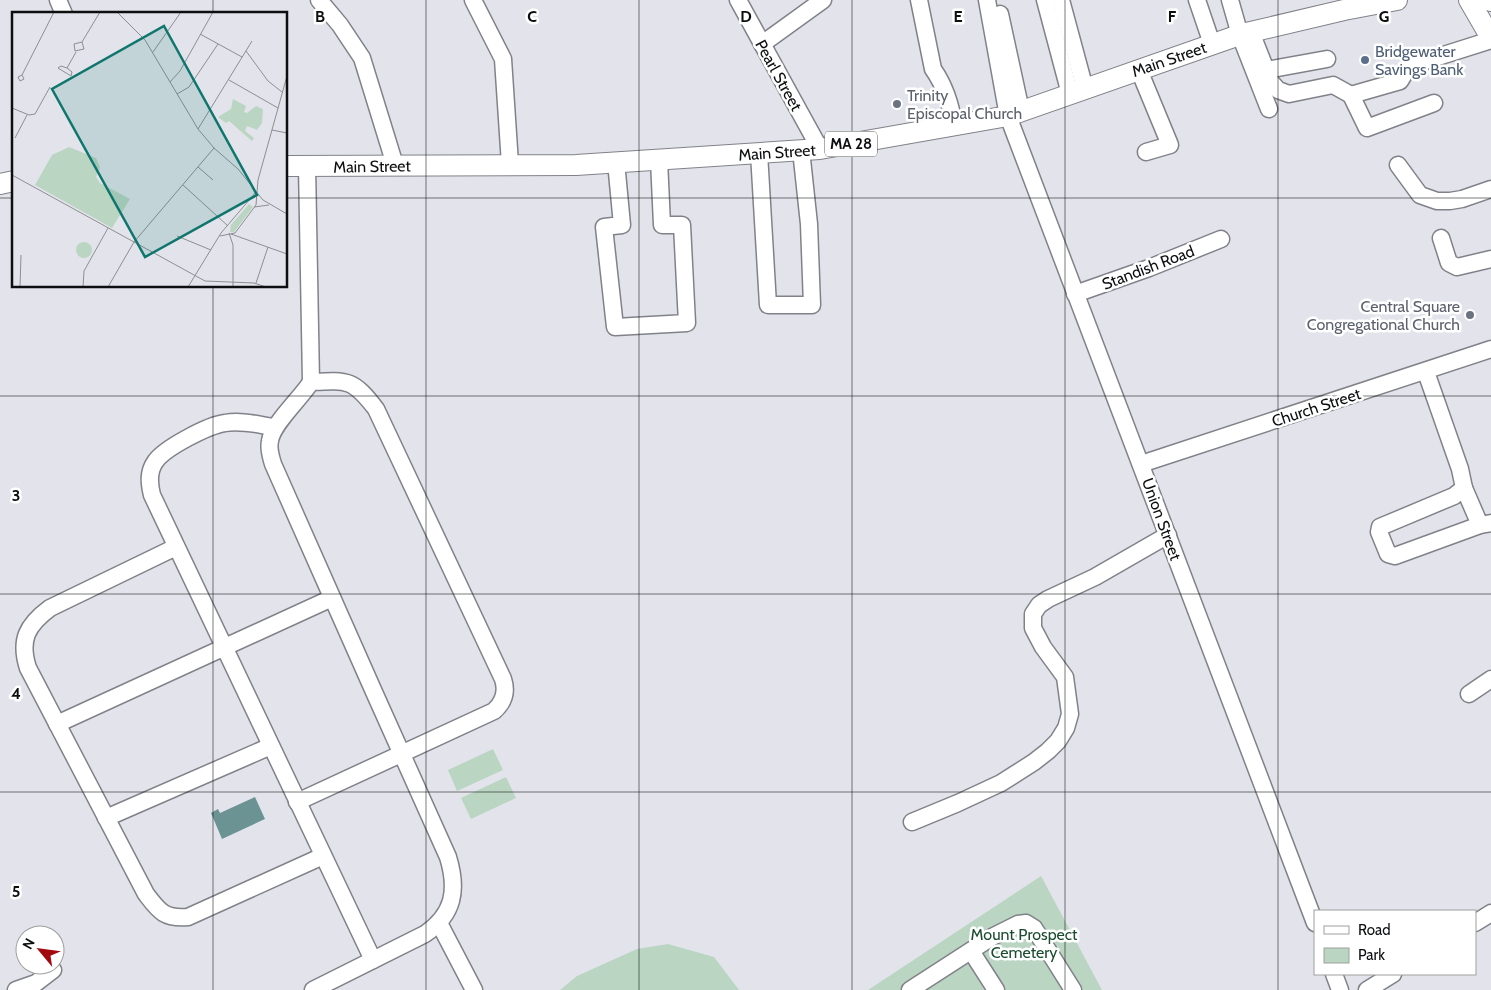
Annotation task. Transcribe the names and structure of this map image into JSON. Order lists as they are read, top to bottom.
{
  "streets": {
    "main road": ["Main Street", "MA 28"],
    "street": [
      "Pearl Street",
      "Standish Road",
      "Church Street",
      "Union Street"
    ]
  },
  "crossings": [
    ["Main Street", "Pearl Street"],
    ["Main Street", "Union Street"],
    ["Standish Road", "Union Street"],
    ["Church Street", "Union Street"]
  ],
  "parks": ["Mount Prospect Cemetery"],
  "places": ["Bridgewater Savings Bank", "Trinity Episcopal Church", "Central Square Congregational Church"],
  "legend": ["Road", "Park"],
  "north": "top left",
  "grid": {
    "columns": [
      "B",
      "C",
      "D",
      "E",
      "F",
      "G"
    ],
    "rows": ["3", "4", "5"]
  }
}
